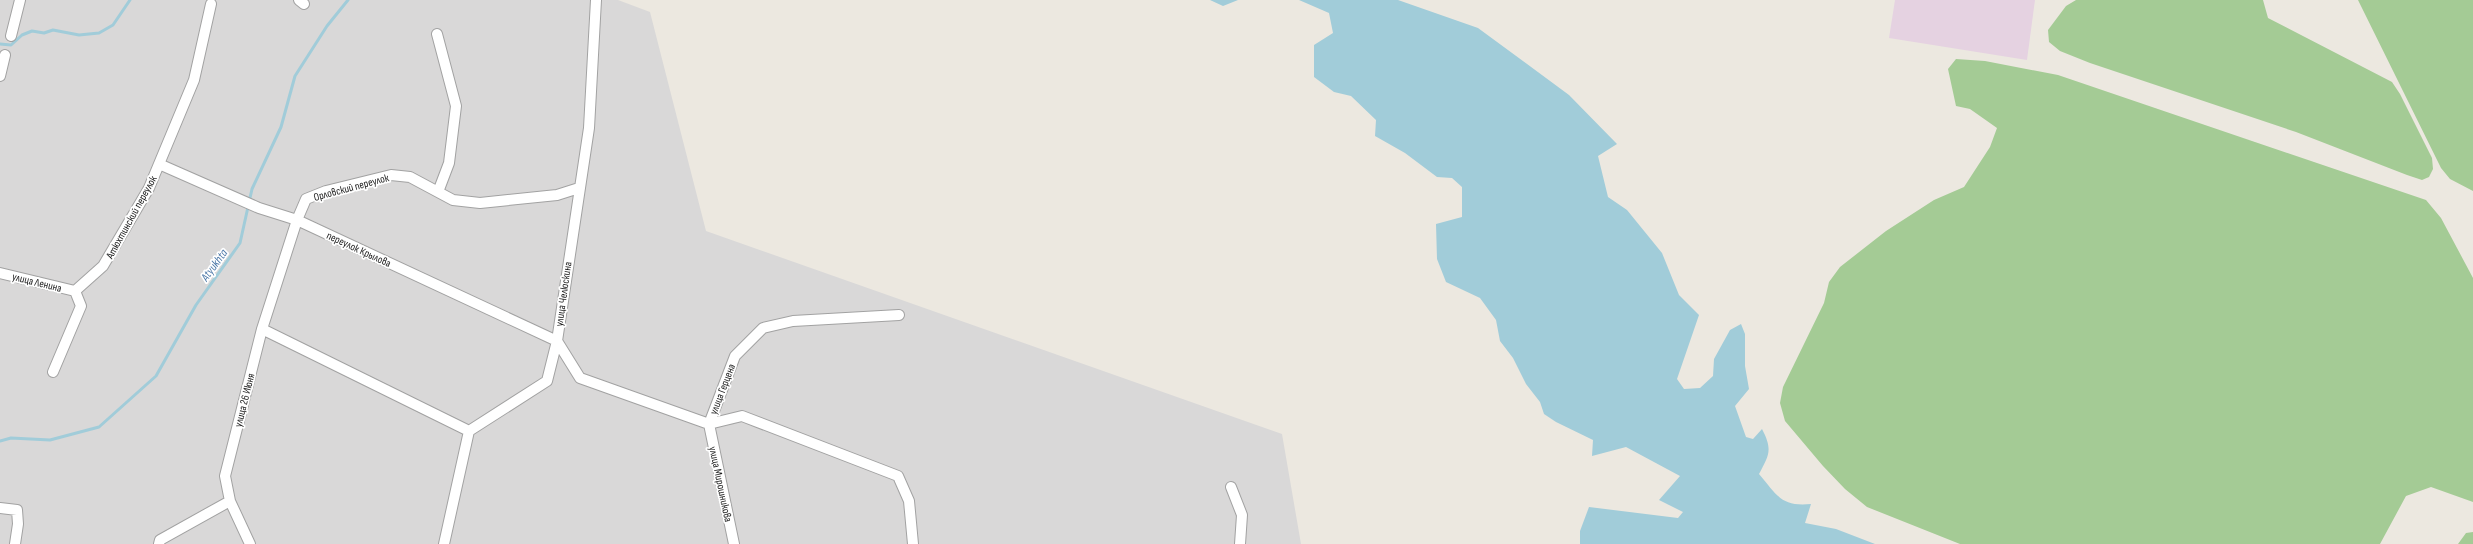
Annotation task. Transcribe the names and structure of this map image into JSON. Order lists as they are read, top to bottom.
{
  "streets": {
    "street": [
      "Орловский переулок",
      "Атюхтинский переулок",
      "переулок Крылова",
      "улица Ленина",
      "улица Челюскина",
      "улица Герцена",
      "улица 26 Июня",
      "улица Мирошникова"
    ]
  },
  "crossings": [
    ["Орловский переулок", "переулок Крылова"],
    ["Орловский переулок", "улица Челюскина"],
    ["Орловский переулок", "улица 26 Июня"],
    ["Атюхтинский переулок", "переулок Крылова"],
    ["Атюхтинский переулок", "улица Ленина"],
    ["переулок Крылова", "улица Челюскина"],
    ["переулок Крылова", "улица 26 Июня"],
    ["улица Герцена", "улица Мирошникова"]
  ],
  "water": ["Atyukhta"]
}
